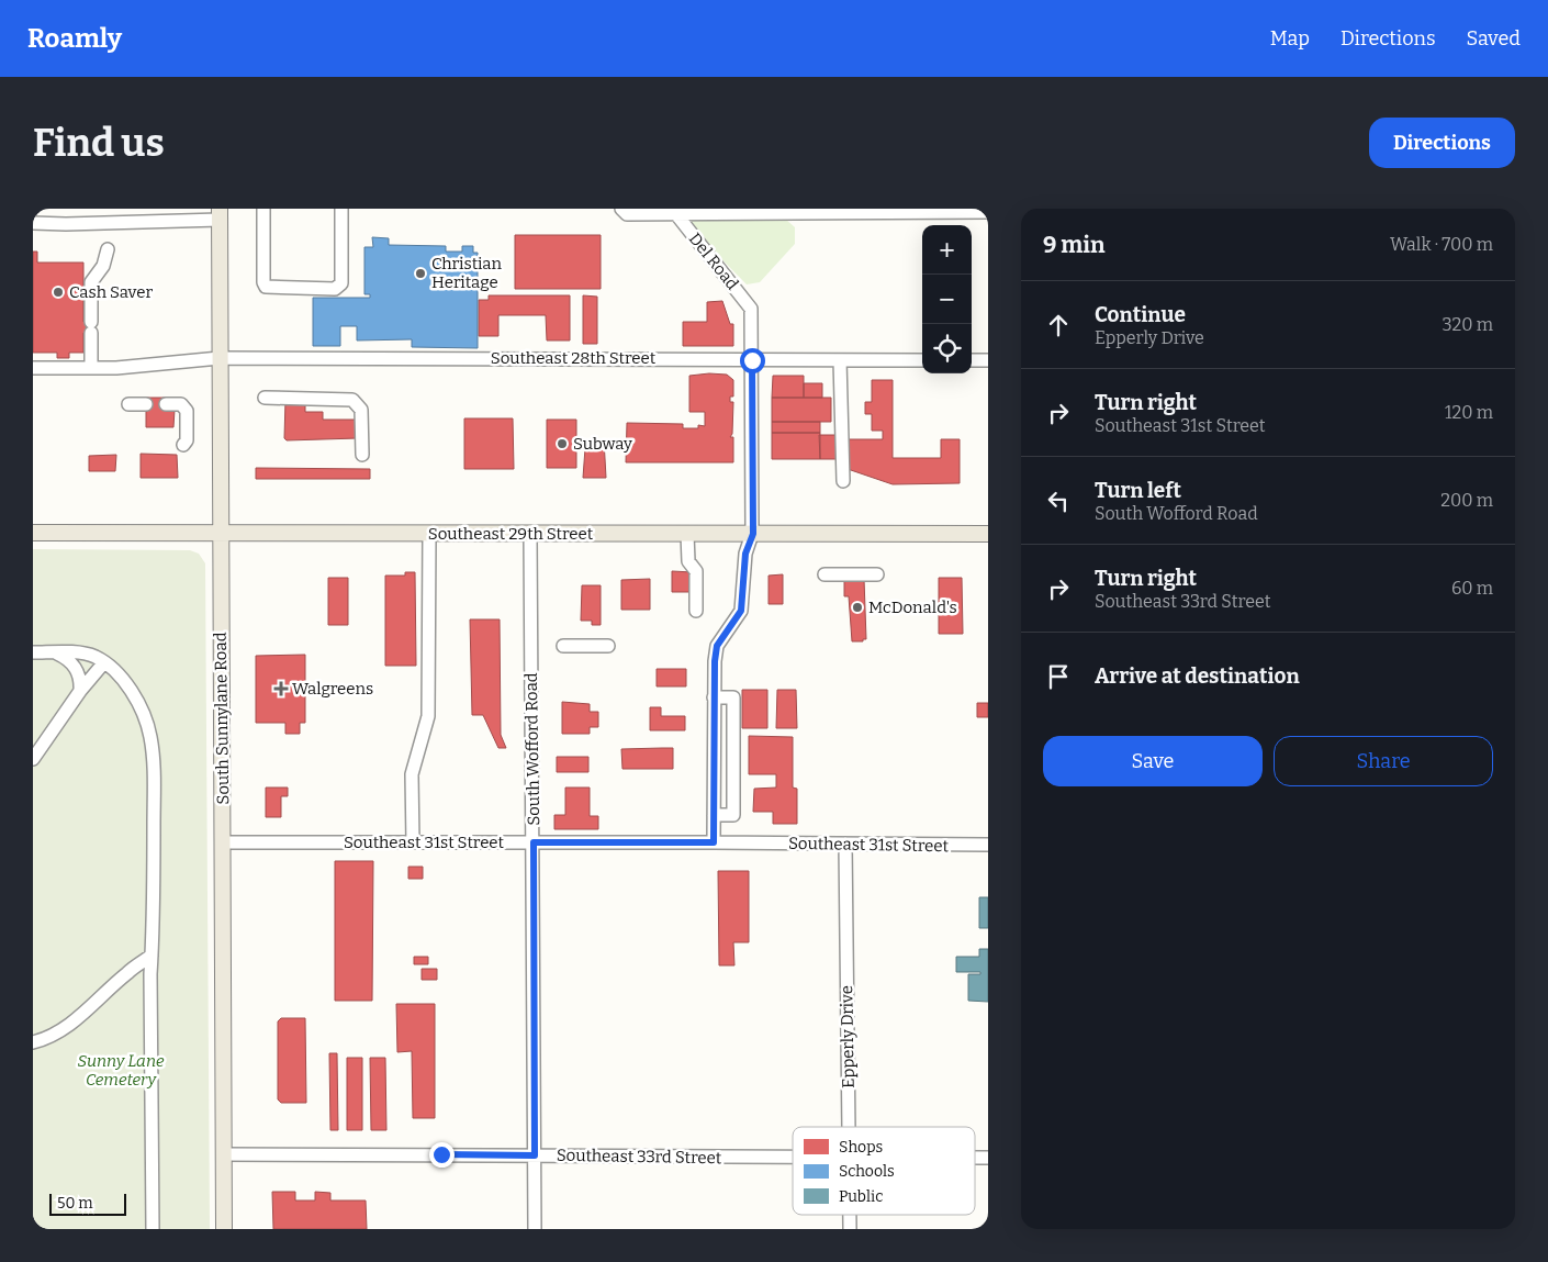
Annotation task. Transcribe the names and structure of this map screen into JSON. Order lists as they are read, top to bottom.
{
  "streets": {
    "main road": ["Southeast 29th Street", "South Sunnylane Road"],
    "street": [
      "Del Road",
      "Southeast 28th Street",
      "South Wofford Road",
      "Southeast 31st Street",
      "Epperly Drive",
      "Southeast 33rd Street"
    ]
  },
  "crossings": [
    ["Del Road", "Southeast 28th Street"],
    ["Southeast 28th Street", "South Sunnylane Road"],
    ["Southeast 29th Street", "South Sunnylane Road"],
    ["Southeast 29th Street", "South Wofford Road"],
    ["South Sunnylane Road", "Southeast 31st Street"],
    ["South Sunnylane Road", "Southeast 33rd Street"],
    ["South Wofford Road", "Southeast 31st Street"],
    ["South Wofford Road", "Southeast 33rd Street"],
    ["Southeast 31st Street", "Epperly Drive"]
  ],
  "parks": ["Sunny Lane Cemetery"],
  "places": {
    "other": [
      "Christian Heritage",
      "Cash Saver",
      "Subway",
      "McDonald's"
    ],
    "health": ["Walgreens"]
  },
  "legend": ["Shops", "Schools", "Public"],
  "scale_bar": "50 m",
  "page": {
    "header": "Roamly",
    "nav": ["Map", "Directions", "Saved"],
    "buttons": [
      "Directions",
      ["Save", "Share"]
    ],
    "title": "Find us",
    "heading": ["9 min", "Walk · 700 m"],
    "map_buttons": ["+", "−"],
    "list": [
      ["Continue", "Epperly Drive", "320 m"],
      ["Turn right", "Southeast 31st Street", "120 m"],
      ["Turn left", "South Wofford Road", "200 m"],
      ["Turn right", "Southeast 33rd Street", "60 m"],
      "Arrive at destination"
    ],
    "scale": "50 m"
  }
}
